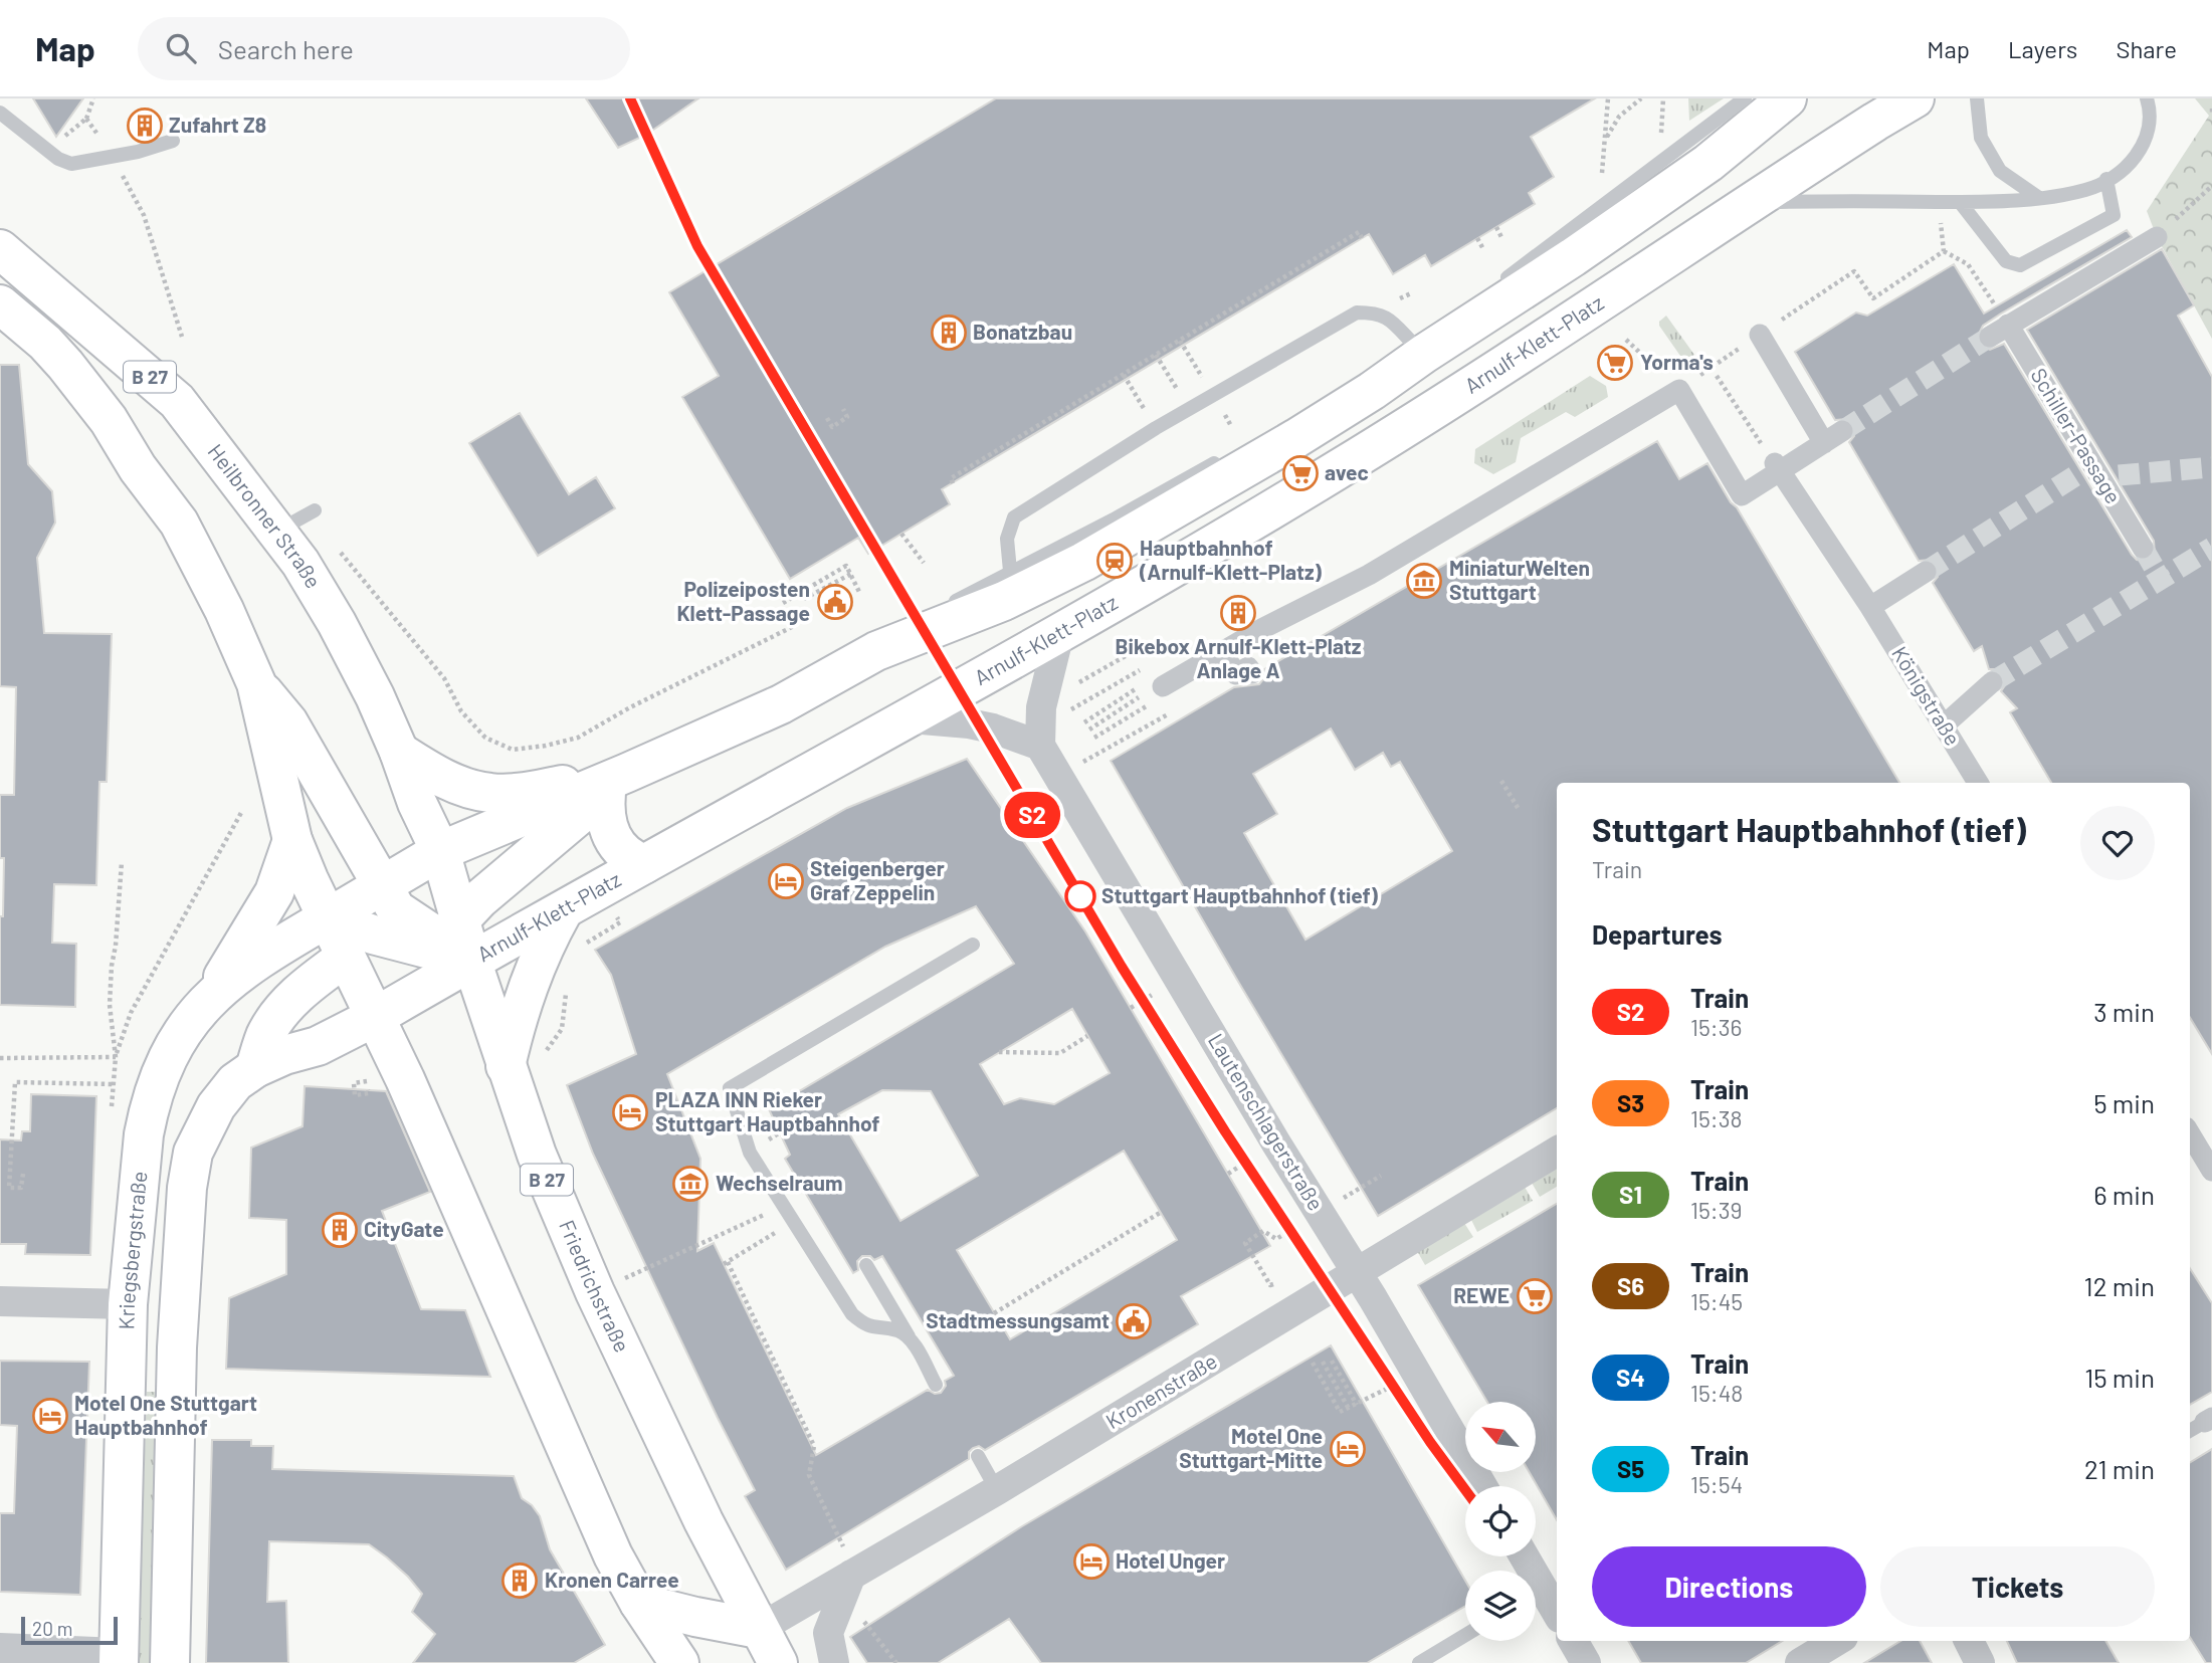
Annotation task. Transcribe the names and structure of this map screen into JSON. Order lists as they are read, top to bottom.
{
  "streets": {
    "main road": [
      "Arnulf-Klett-Platz",
      "B 27",
      "Heilbronner Straße",
      "Kriegsbergstraße",
      "Friedrichstraße"
    ],
    "street": [
      "Schiller-Passage",
      "Königstraße",
      "Lautenschlagerstraße",
      "Kronenstraße"
    ]
  },
  "crossings": [
    ["Arnulf-Klett-Platz", "Friedrichstraße"],
    ["B 27", "Kriegsbergstraße"],
    ["Heilbronner Straße", "Friedrichstraße"],
    ["Lautenschlagerstraße", "Kronenstraße"],
    ["Friedrichstraße", "Kronenstraße"]
  ],
  "places": {
    "building": [
      "Zufahrt Z8",
      "Bonatzbau",
      "Bikebox Arnulf-Klett-Platz Anlage A",
      "CityGate",
      "Kronen Carree"
    ],
    "supermarket": ["Yorma's", "avec", "REWE"],
    "station": ["Hauptbahnhof (Arnulf-Klett-Platz)"],
    "museum": ["MiniaturWelten Stuttgart", "Wechselraum"],
    "public building": ["Polizeiposten Klett-Passage", "Stadtmessungsamt"],
    "hotel": [
      "Steigenberger Graf Zeppelin",
      "PLAZA INN Rieker Stuttgart Hauptbahnhof",
      "Motel One Stuttgart Hauptbahnhof",
      "Motel One Stuttgart-Mitte",
      "Hotel Unger"
    ],
    "other": ["Stuttgart Hauptbahnhof (tief)"]
  },
  "scale_bar": "20 m",
  "north": "top left",
  "page": {
    "header": "Map",
    "search": "Search here",
    "nav": ["Map", "Layers", "Share"],
    "on_map": "S2",
    "heading": [
      ["Stuttgart Hauptbahnhof (tief)", "Train"],
      "Departures"
    ],
    "list": [
      {
        "mark": "S2",
        "name": "Train",
        "note": "15:36",
        "value": "3 min"
      },
      {
        "mark": "S3",
        "name": "Train",
        "note": "15:38",
        "value": "5 min"
      },
      {
        "mark": "S1",
        "name": "Train",
        "note": "15:39",
        "value": "6 min"
      },
      {
        "mark": "S6",
        "name": "Train",
        "note": "15:45",
        "value": "12 min"
      },
      {
        "mark": "S4",
        "name": "Train",
        "note": "15:48",
        "value": "15 min"
      },
      {
        "mark": "S5",
        "name": "Train",
        "note": "15:54",
        "value": "21 min"
      }
    ],
    "buttons": ["Directions", "Tickets"],
    "scale": "20 m"
  }
}
